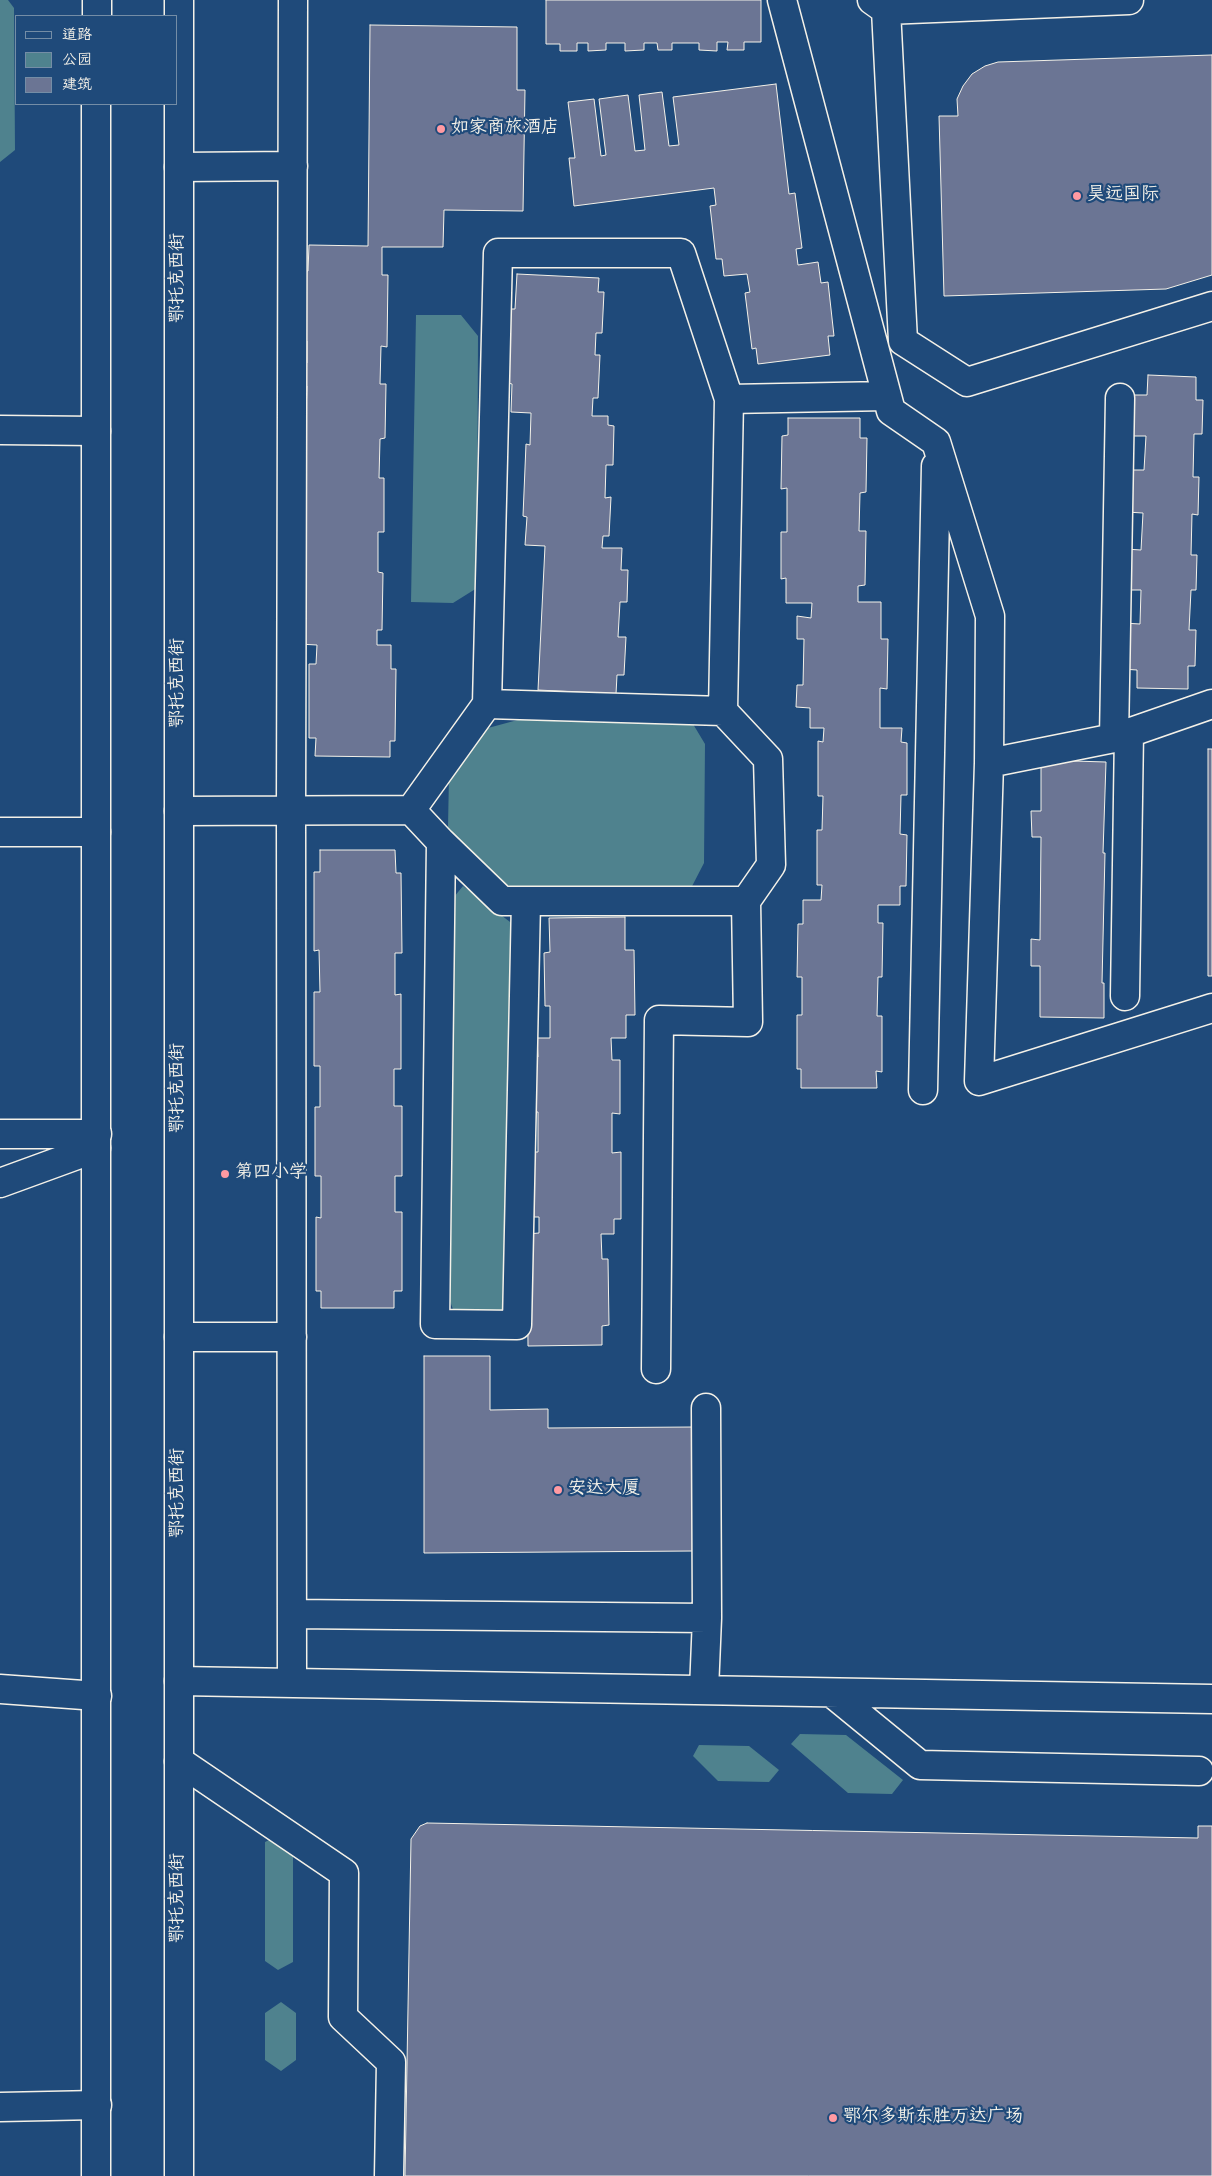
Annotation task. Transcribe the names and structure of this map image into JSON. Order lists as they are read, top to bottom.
{
  "streets": {
    "main road": ["鄂托克西街"]
  },
  "places": [
    "如家商旅酒店",
    "昊远国际",
    "第四小学",
    "安达大厦",
    "鄂尔多斯东胜万达广场"
  ],
  "legend": ["道路", "公园", "建筑"]
}
